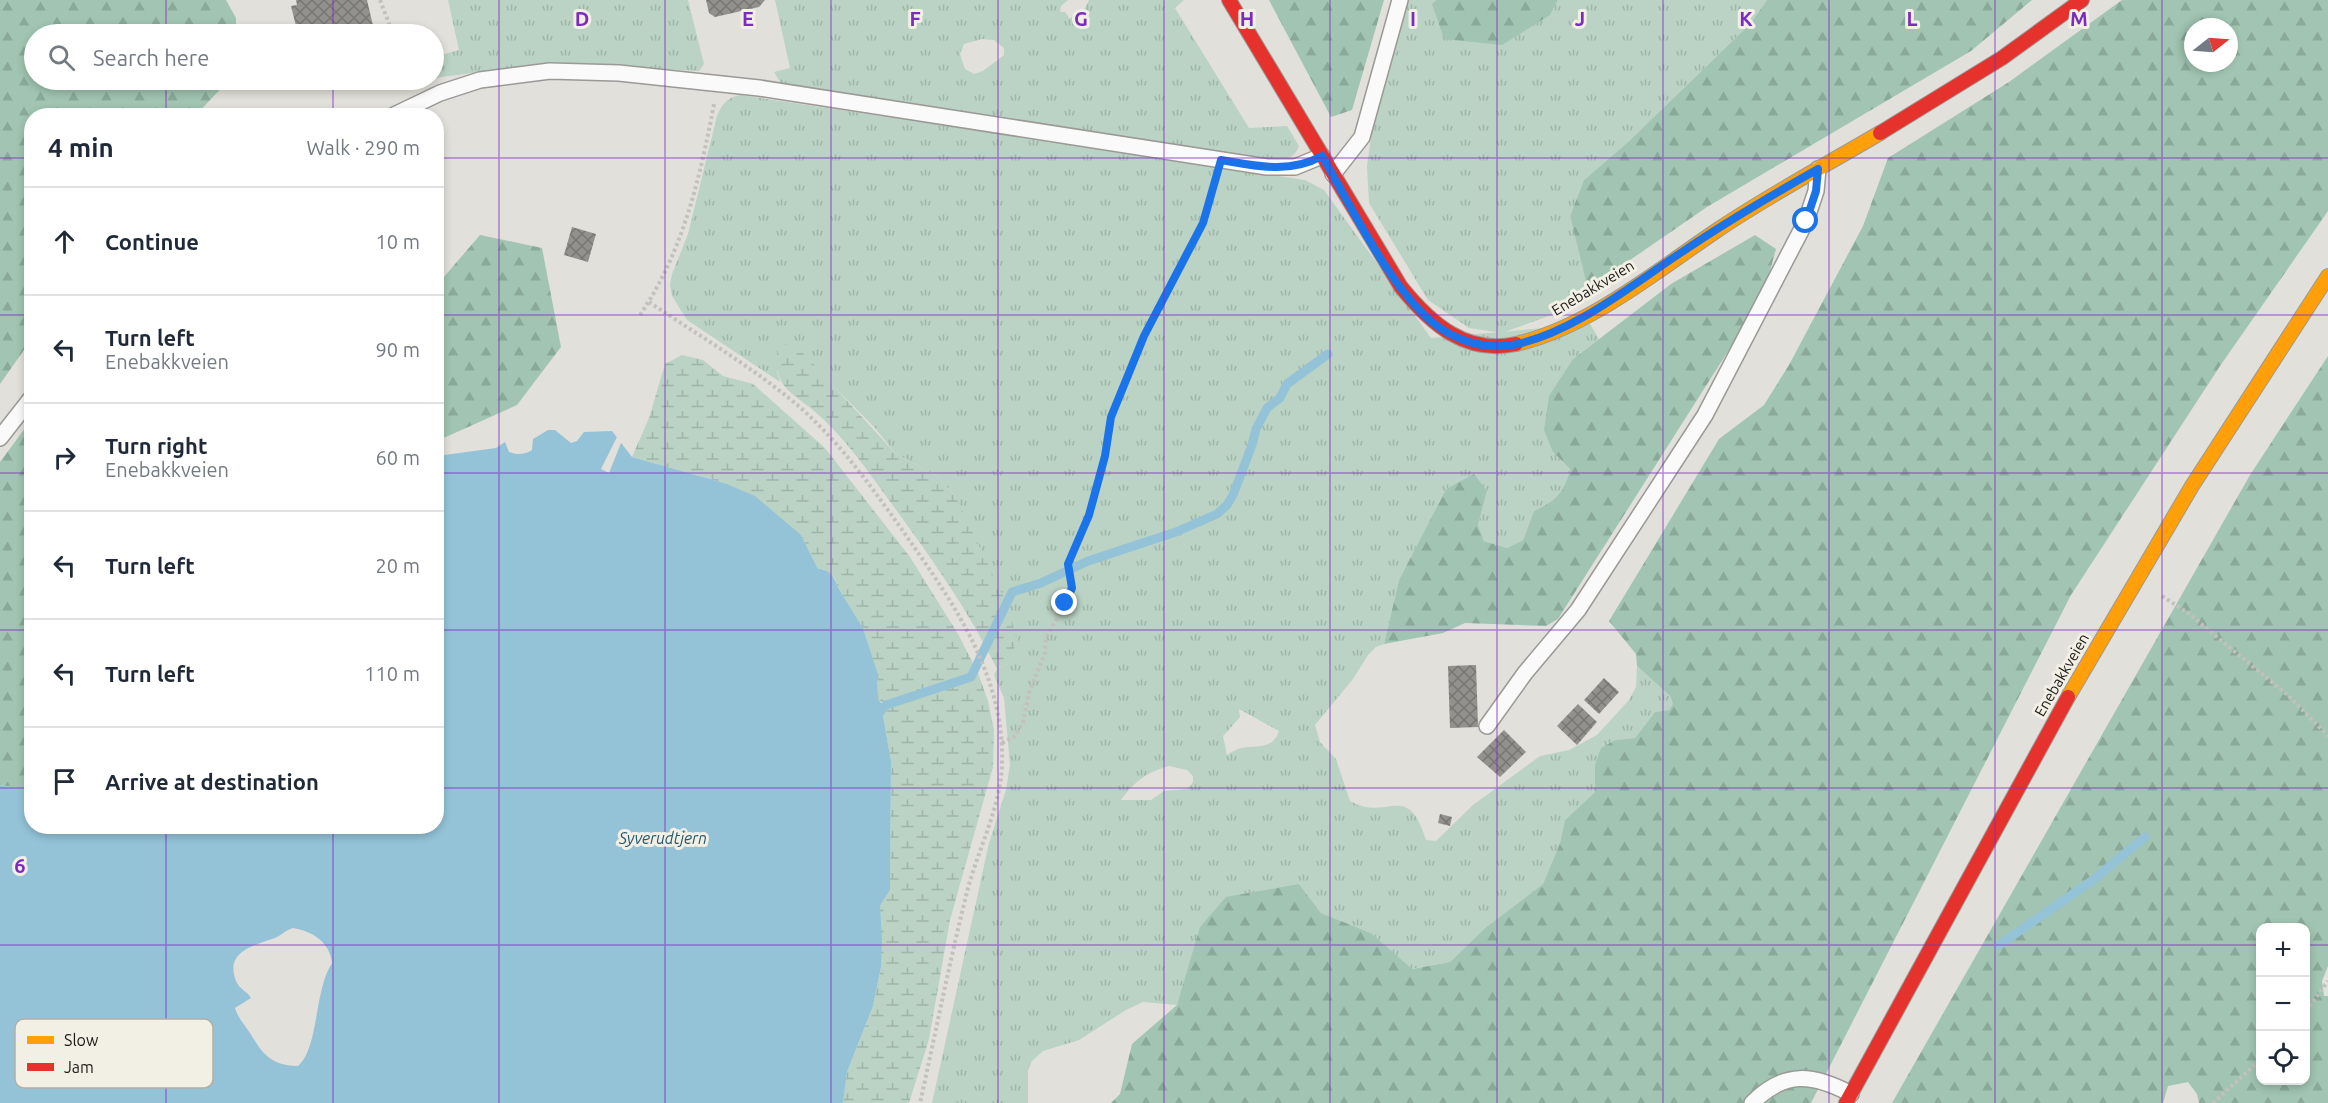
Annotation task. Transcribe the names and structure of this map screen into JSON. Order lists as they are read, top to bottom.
{
  "streets": {
    "street": ["Enebakkveien"]
  },
  "water": ["Syverudtjern"],
  "legend": ["Slow", "Jam"],
  "north": "right",
  "page": {
    "search": "Search here",
    "heading": ["4 min", "Walk · 290 m"],
    "list": [
      ["Continue", "10 m"],
      ["Turn left", "Enebakkveien", "90 m"],
      ["Turn right", "Enebakkveien", "60 m"],
      ["Turn left", "20 m"],
      ["Turn left", "110 m"],
      "Arrive at destination"
    ],
    "map_buttons": ["+", "−"]
  },
  "grid": {
    "columns": [
      "D",
      "E",
      "F",
      "G",
      "H",
      "I",
      "J",
      "K",
      "L",
      "M"
    ],
    "rows": ["6"]
  }
}
